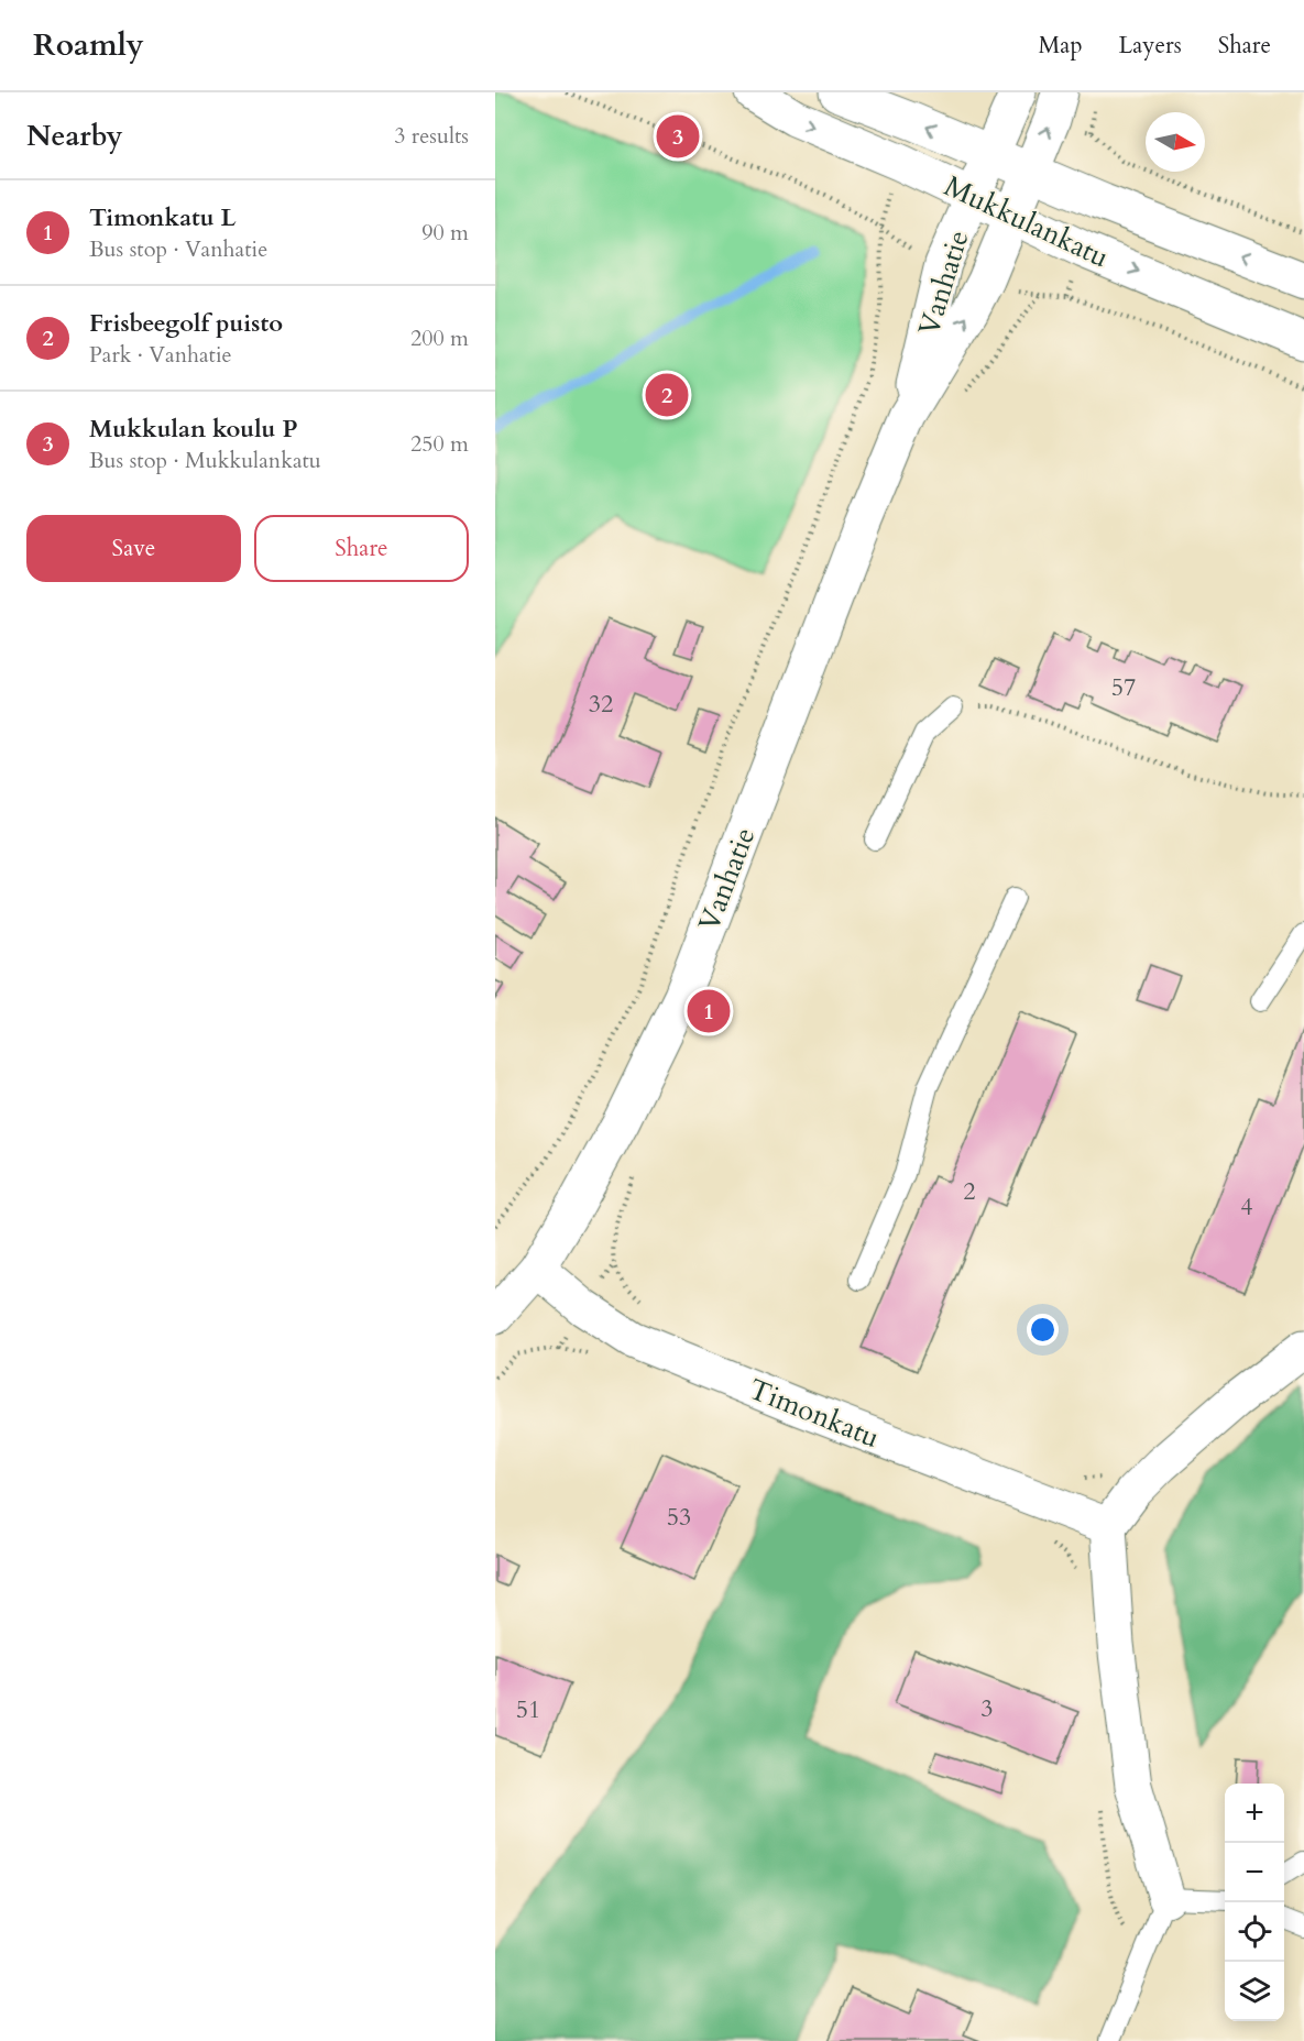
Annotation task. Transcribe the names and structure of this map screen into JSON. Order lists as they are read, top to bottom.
{
  "streets": {
    "street": ["Mukkulankatu", "Vanhatie", "Timonkatu"]
  },
  "crossings": [
    ["Mukkulankatu", "Vanhatie"],
    ["Vanhatie", "Timonkatu"]
  ],
  "house_numbers": [
    "57",
    "32",
    "2",
    "4",
    "53",
    "3",
    "51"
  ],
  "north": "right",
  "page": {
    "header": "Roamly",
    "nav": ["Map", "Layers", "Share"],
    "heading": ["Nearby", "3 results"],
    "pins": ["3", "2", "1"],
    "list": [
      {
        "mark": "1",
        "name": "Timonkatu L",
        "note": "Bus stop · Vanhatie",
        "value": "90 m"
      },
      {
        "mark": "2",
        "name": "Frisbeegolf puisto",
        "note": "Park · Vanhatie",
        "value": "200 m"
      },
      {
        "mark": "3",
        "name": "Mukkulan koulu P",
        "note": "Bus stop · Mukkulankatu",
        "value": "250 m"
      }
    ],
    "buttons": ["Save", "Share"],
    "map_buttons": ["+", "−"]
  }
}
